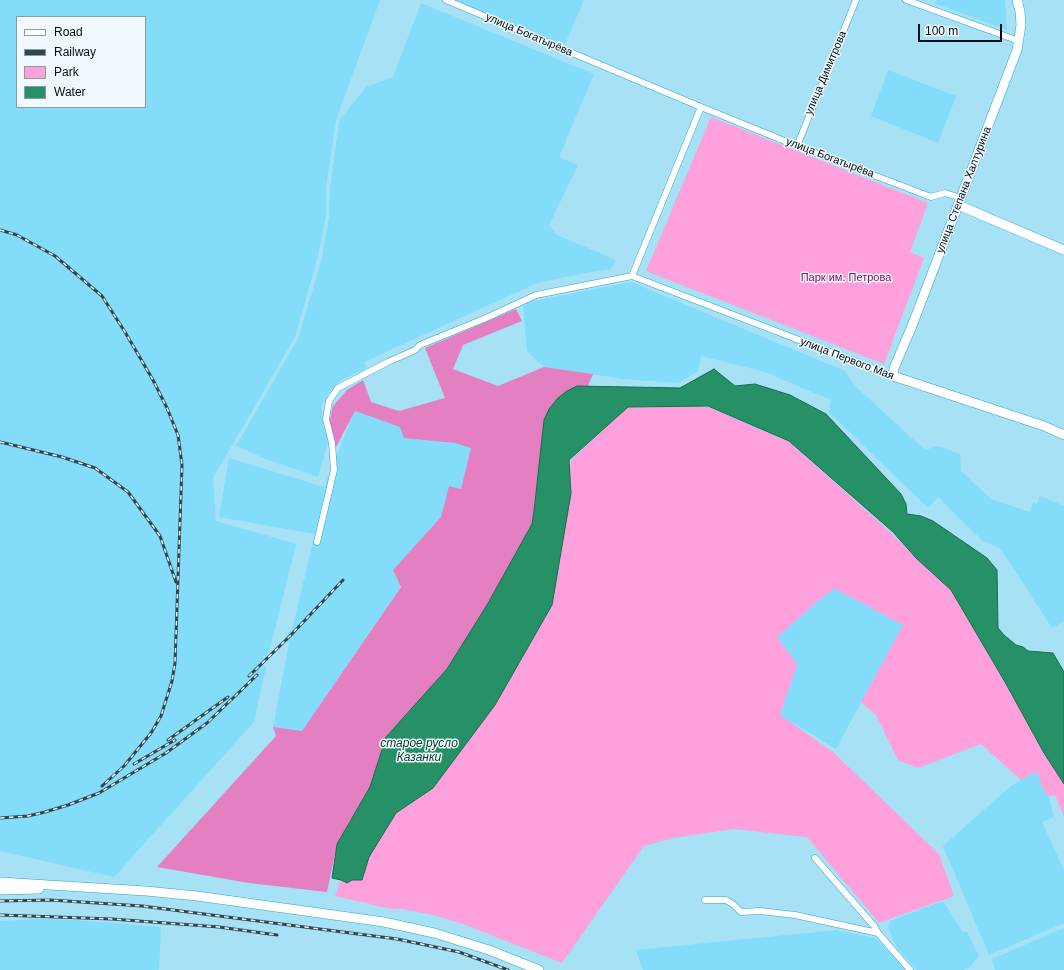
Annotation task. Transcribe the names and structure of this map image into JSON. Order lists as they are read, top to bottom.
{
  "streets": {
    "street": [
      "улица Богатырёва",
      "улица Димитрова",
      "улица Степана Халтурина",
      "улица Первого Мая"
    ]
  },
  "crossings": [
    ["улица Богатырёва", "улица Димитрова"],
    ["улица Богатырёва", "улица Степана Халтурина"],
    ["улица Степана Халтурина", "улица Первого Мая"]
  ],
  "water": ["старое русло Казанки"],
  "parks": ["Парк им. Петрова"],
  "legend": [
    "Road",
    "Railway",
    "Park",
    "Water"
  ],
  "scale_bar": "100 m"
}
